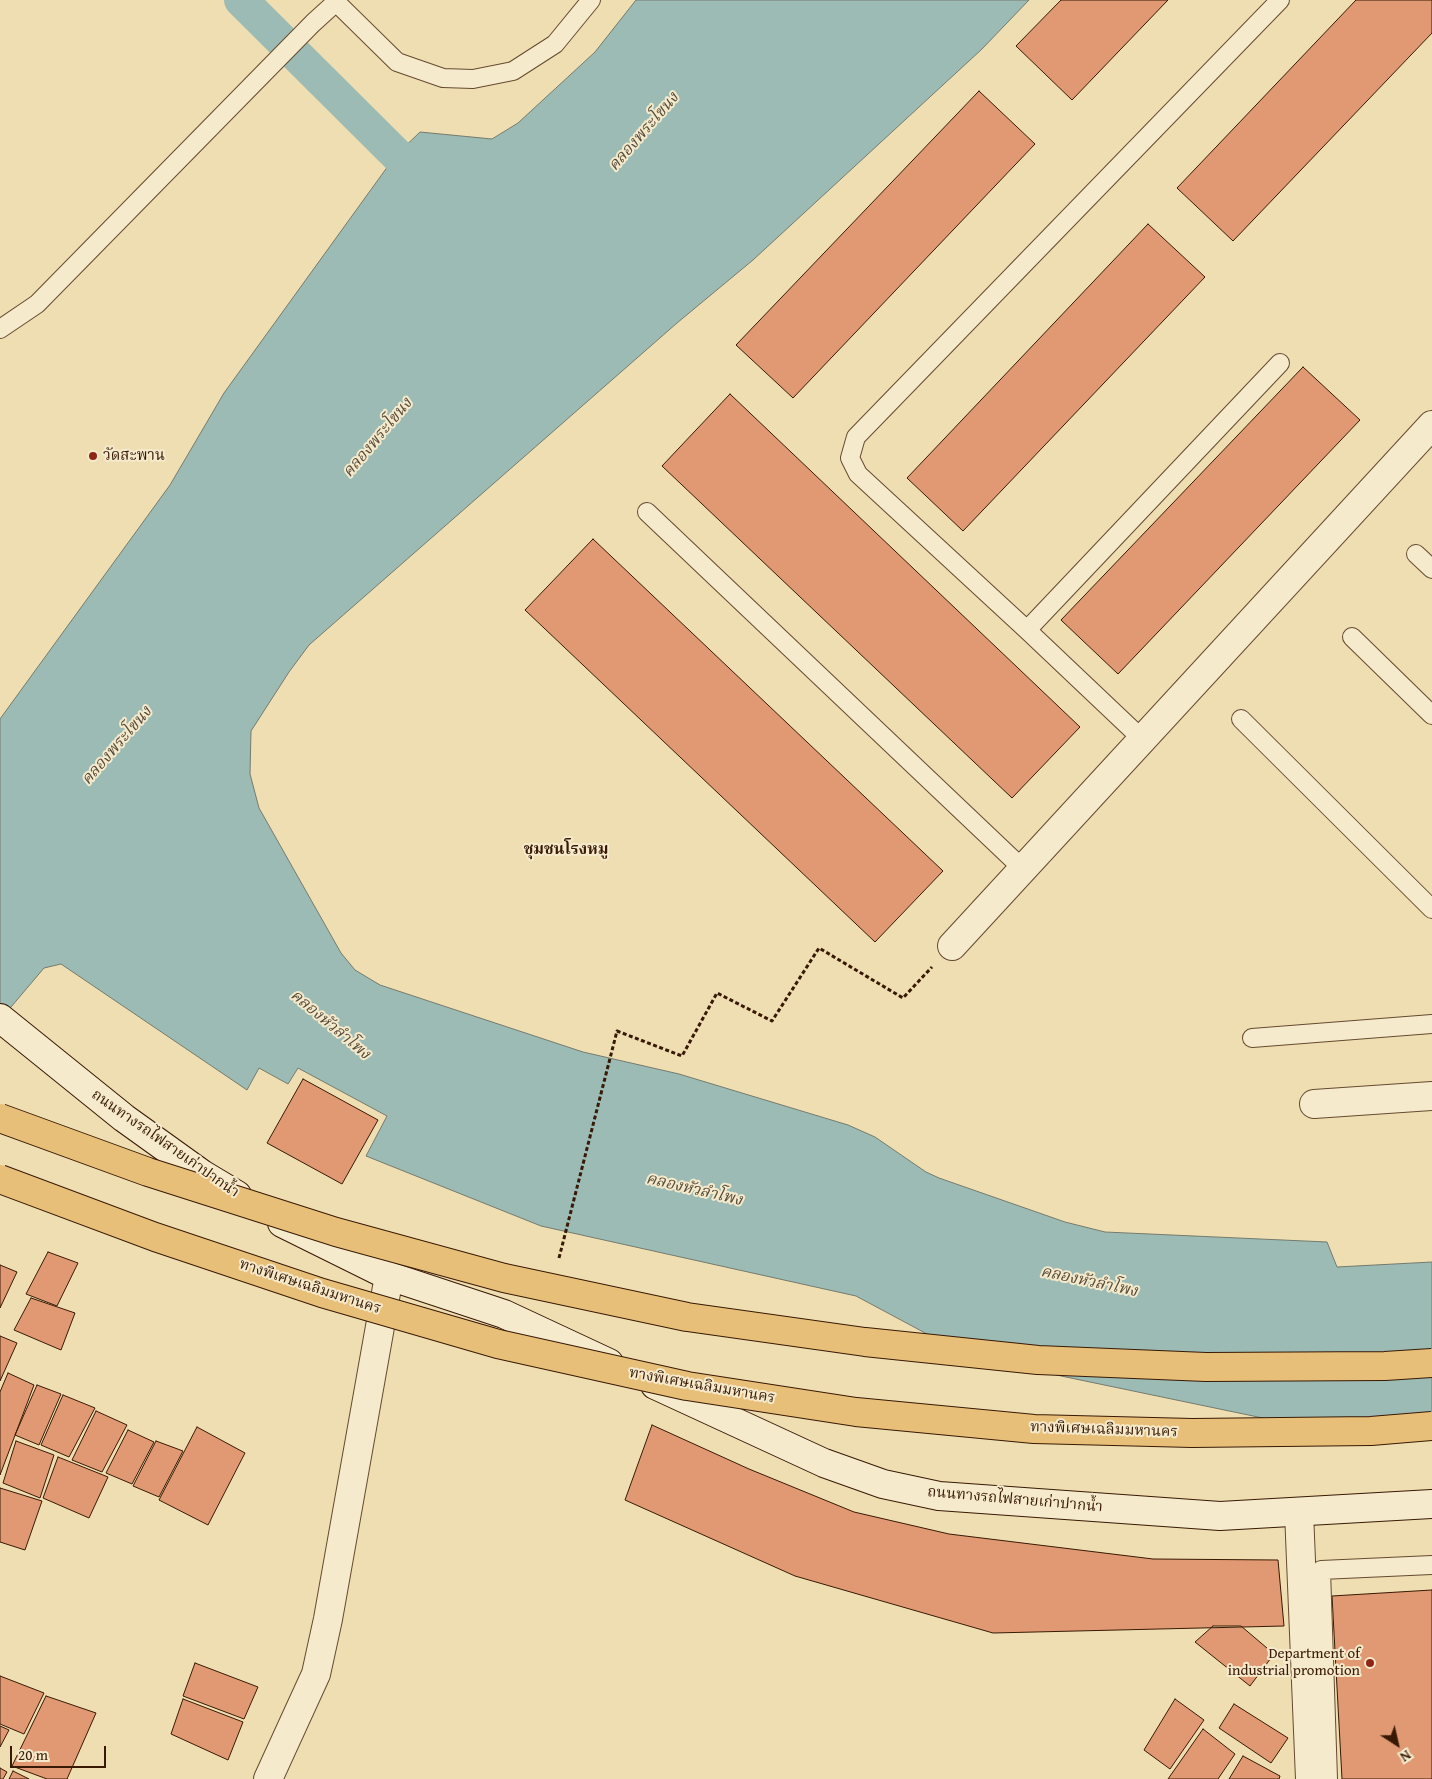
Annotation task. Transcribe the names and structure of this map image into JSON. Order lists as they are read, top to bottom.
{
  "streets": {
    "highway": ["ทางพิเศษเฉลิมมหานคร"],
    "street": ["ถนนทางรถไฟสายเก่าปากน้ำ"]
  },
  "districts": ["ชุมชนโรงหมู"],
  "water": ["คลองพระโขนง", "คลองหัวลำโพง"],
  "places": ["วัดสะพาน", "Department of industrial promotion"],
  "scale_bar": "20 m",
  "north": "bottom right"
}
